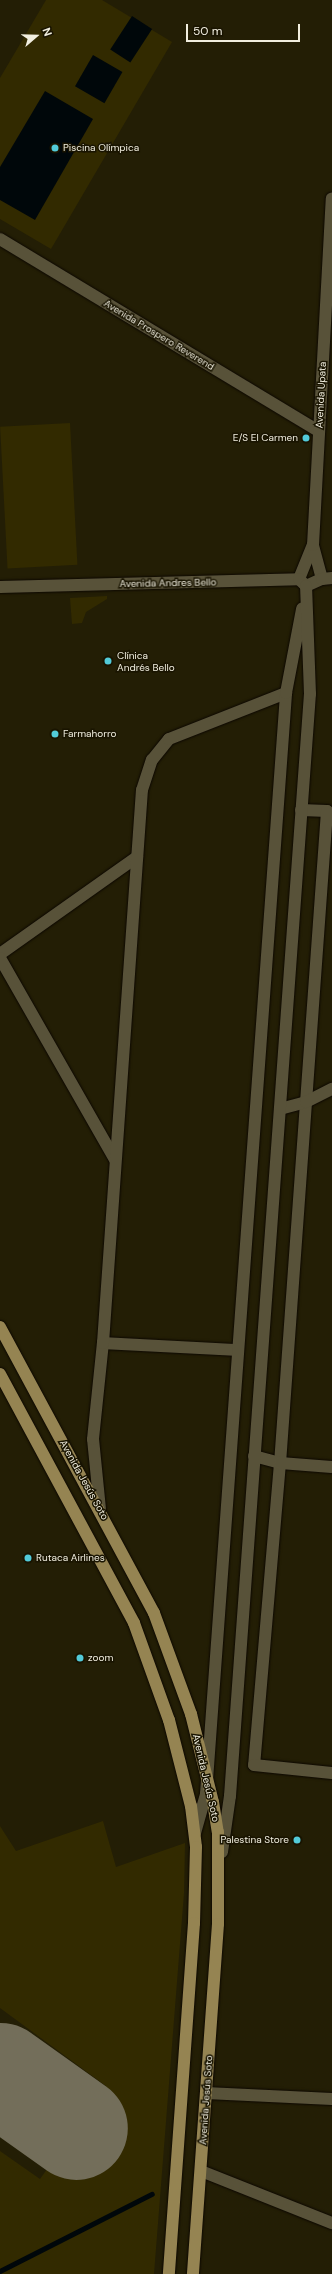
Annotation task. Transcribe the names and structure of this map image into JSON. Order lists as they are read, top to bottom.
{
  "streets": {
    "main road": ["Avenida Jesús Soto"],
    "street": ["Avenida Prospero Reverend", "Avenida Upata", "Avenida Andres Bello"]
  },
  "crossings": [
    ["Avenida Prospero Reverend", "Avenida Upata"],
    ["Avenida Upata", "Avenida Andres Bello"]
  ],
  "places": [
    "Piscina Olímpica",
    "E/S El Carmen",
    "Clínica Andrés Bello",
    "Farmahorro",
    "Rutaca Airlines",
    "zoom",
    "Palestina Store"
  ],
  "scale_bar": "50 m",
  "north": "right"
}
